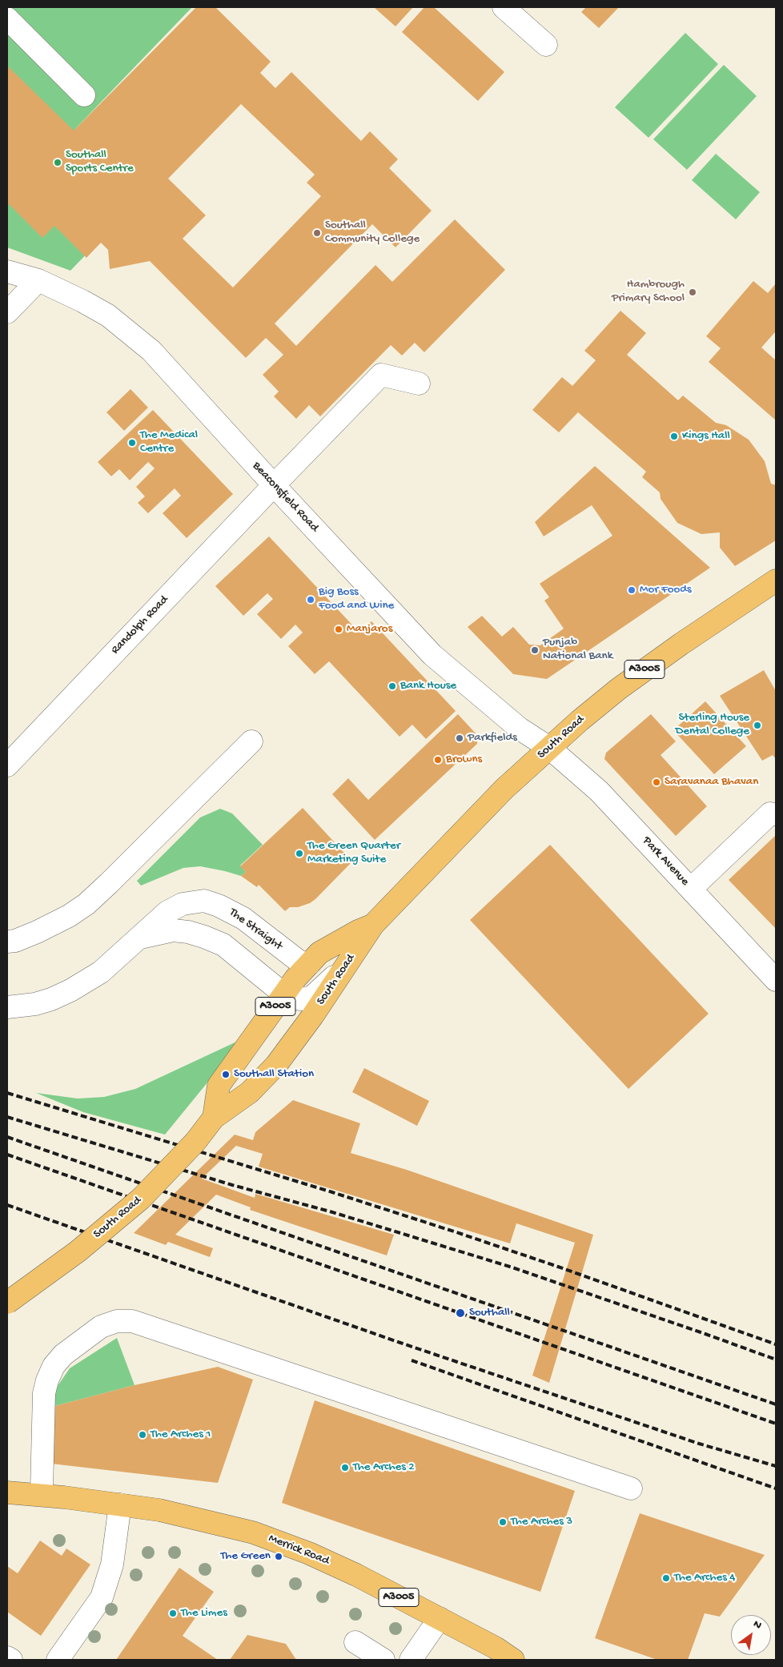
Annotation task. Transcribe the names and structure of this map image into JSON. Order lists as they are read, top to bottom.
{
  "streets": {
    "main road": ["A3005", "South Road", "Merrick Road"],
    "street": [
      "Beaconsfield Road",
      "Randolph Road",
      "Park Avenue",
      "The Straight"
    ]
  },
  "crossings": [
    ["Beaconsfield Road", "Randolph Road"],
    ["Beaconsfield Road", "South Road"],
    ["Beaconsfield Road", "Park Avenue"],
    ["South Road", "Park Avenue"],
    ["South Road", "The Straight"]
  ],
  "places": [
    "Southall Sports Centre",
    "Southall Community College",
    "Hambrough Primary School",
    "Kings Hall",
    "The Medical Centre",
    "Mor Foods",
    "Big Boss Food and Wine",
    "Manjaros",
    "Punjab National Bank",
    "Bank House",
    "Sterling House Dental College",
    "Parkfields",
    "Browns",
    "Saravanaa Bhavan",
    "The Green Quarter Marketing Suite",
    "Southall Station",
    "Southall",
    "The Arches 1",
    "The Arches 2",
    "The Arches 3",
    "The Green",
    "The Arches 4",
    "The Limes"
  ],
  "north": "top right"
}
